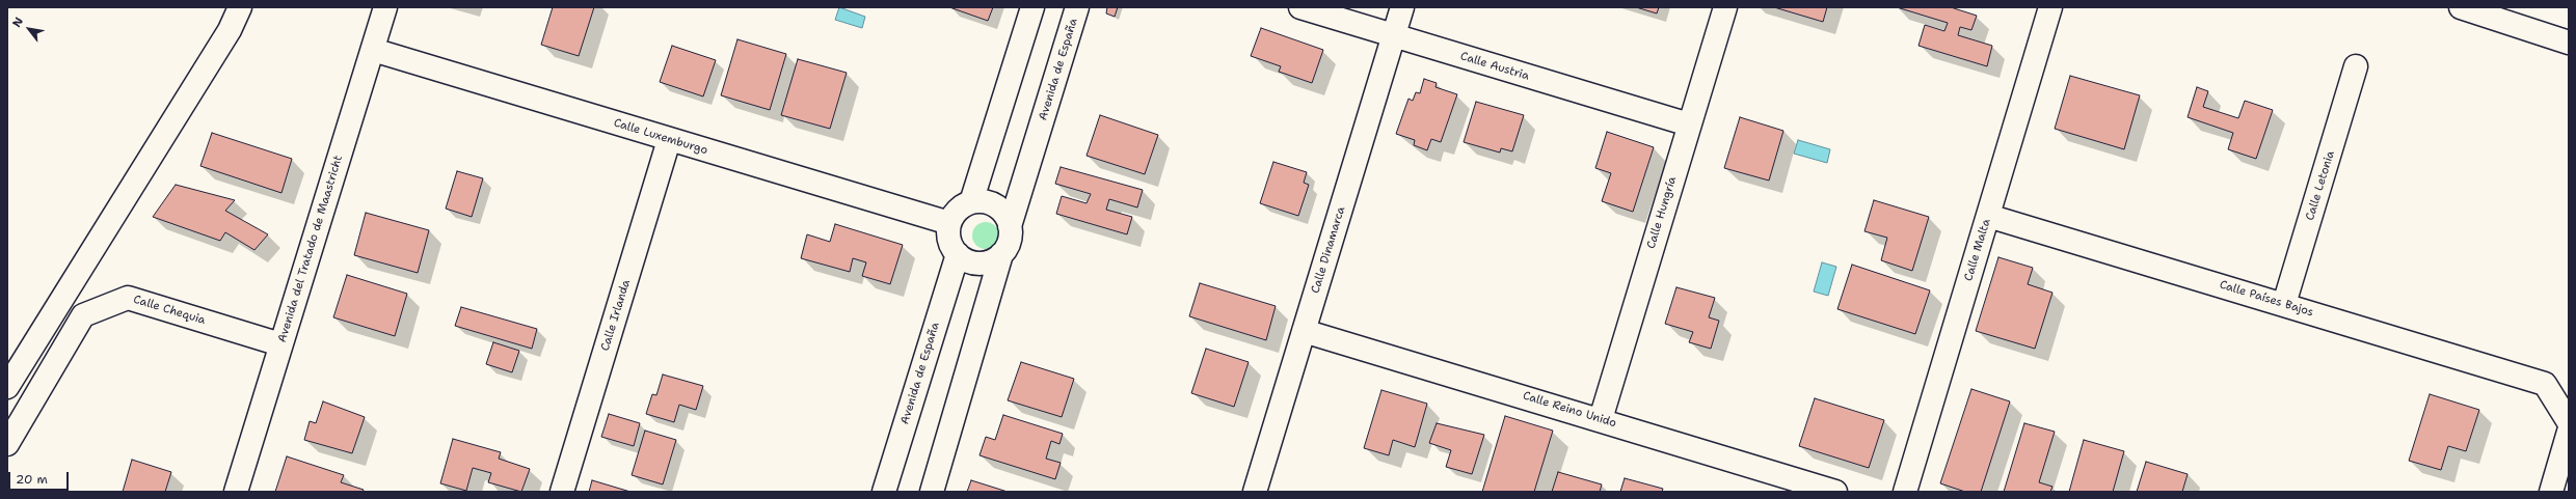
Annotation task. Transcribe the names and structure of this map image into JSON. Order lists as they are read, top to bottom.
{
  "streets": {
    "street": [
      "Calle Austria",
      "Avenida de España",
      "Calle Luxemburgo",
      "Calle Letonia",
      "Calle Hungría",
      "Avenida del Tratado de Maastricht",
      "Calle Dinamarca",
      "Calle Malta",
      "Calle Países Bajos",
      "Calle Chequia",
      "Calle Irlanda",
      "Calle Reino Unido"
    ]
  },
  "crossings": [
    ["Calle Austria", "Calle Hungría"],
    ["Calle Austria", "Calle Dinamarca"],
    ["Avenida de España", "Calle Luxemburgo"],
    ["Calle Luxemburgo", "Avenida del Tratado de Maastricht"],
    ["Calle Luxemburgo", "Calle Irlanda"],
    ["Calle Letonia", "Calle Países Bajos"],
    ["Calle Hungría", "Calle Reino Unido"],
    ["Avenida del Tratado de Maastricht", "Calle Chequia"],
    ["Calle Dinamarca", "Calle Reino Unido"],
    ["Calle Malta", "Calle Países Bajos"]
  ],
  "scale_bar": "20 m",
  "north": "top left"
}
